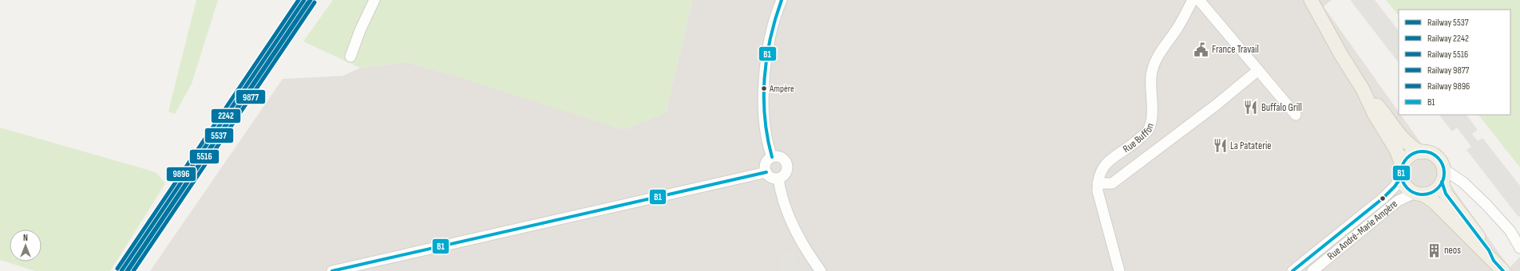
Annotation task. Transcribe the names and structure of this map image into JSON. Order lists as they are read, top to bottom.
{
  "streets": {
    "street": ["Rue Buffon", "Rue André-Marie Ampère"]
  },
  "places": {
    "public building": ["France Travail"],
    "other": ["Ampère"],
    "restaurant": ["Buffalo Grill", "La Pataterie"],
    "building": ["neos"]
  },
  "lines": [
    "rail line 5537",
    "rail line 2242",
    "rail line 9896",
    "transit line B1",
    "rail line 5516",
    "rail line 9877"
  ],
  "legend": [
    "Railway 5537",
    "Railway 2242",
    "Railway 5516",
    "Railway 9877",
    "Railway 9896",
    "B1"
  ],
  "north": "top"
}
